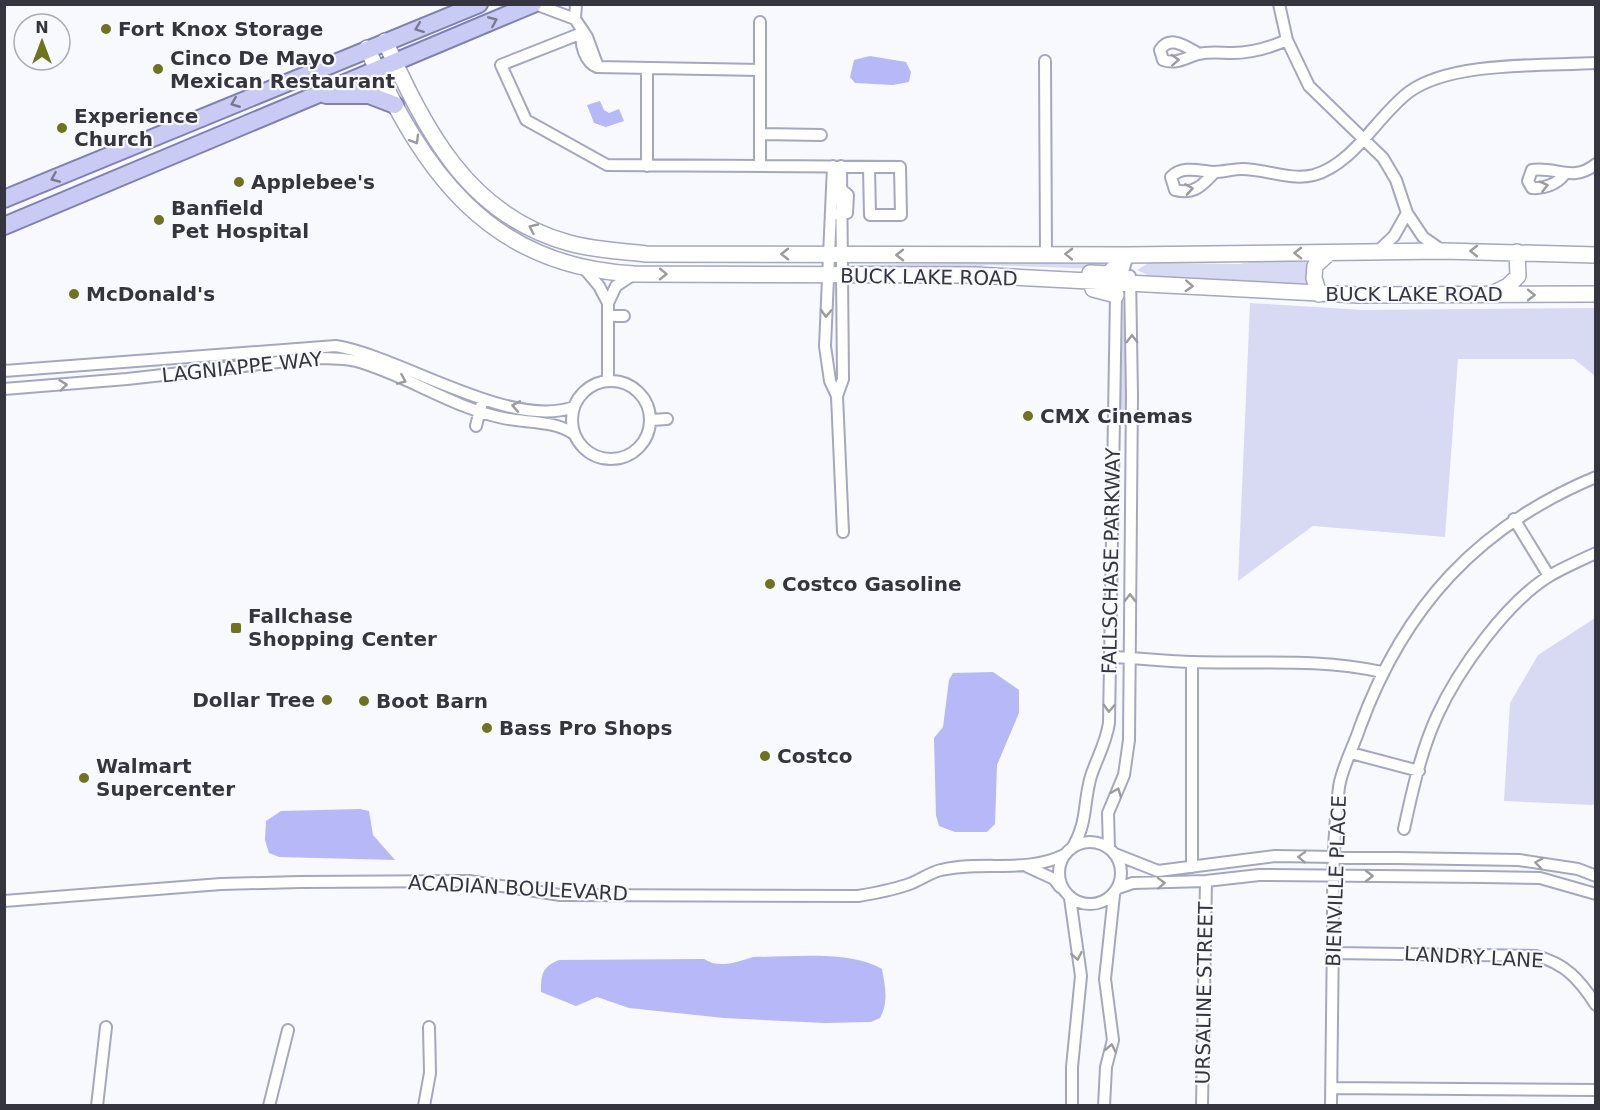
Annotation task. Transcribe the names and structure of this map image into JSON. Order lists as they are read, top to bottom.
{
  "streets": {
    "main road": ["BUCK LAKE ROAD"],
    "street": [
      "LAGNIAPPE WAY",
      "FALLSCHASE PARKWAY",
      "BIENVILLE PLACE",
      "ACADIAN BOULEVARD",
      "LANDRY LANE",
      "URSALINE STREET"
    ]
  },
  "crossings": [
    ["BUCK LAKE ROAD", "FALLSCHASE PARKWAY"],
    ["FALLSCHASE PARKWAY", "ACADIAN BOULEVARD"],
    ["BIENVILLE PLACE", "LANDRY LANE"]
  ],
  "places": {
    "other": [
      "Fort Knox Storage",
      "Cinco De Mayo Mexican Restaurant",
      "Experience Church",
      "Applebee's",
      "Banfield Pet Hospital",
      "McDonald's",
      "CMX Cinemas",
      "Costco Gasoline",
      "Dollar Tree",
      "Boot Barn",
      "Bass Pro Shops",
      "Costco",
      "Walmart Supercenter"
    ],
    "transit": ["Fallchase Shopping Center"]
  },
  "north": "top"
}
